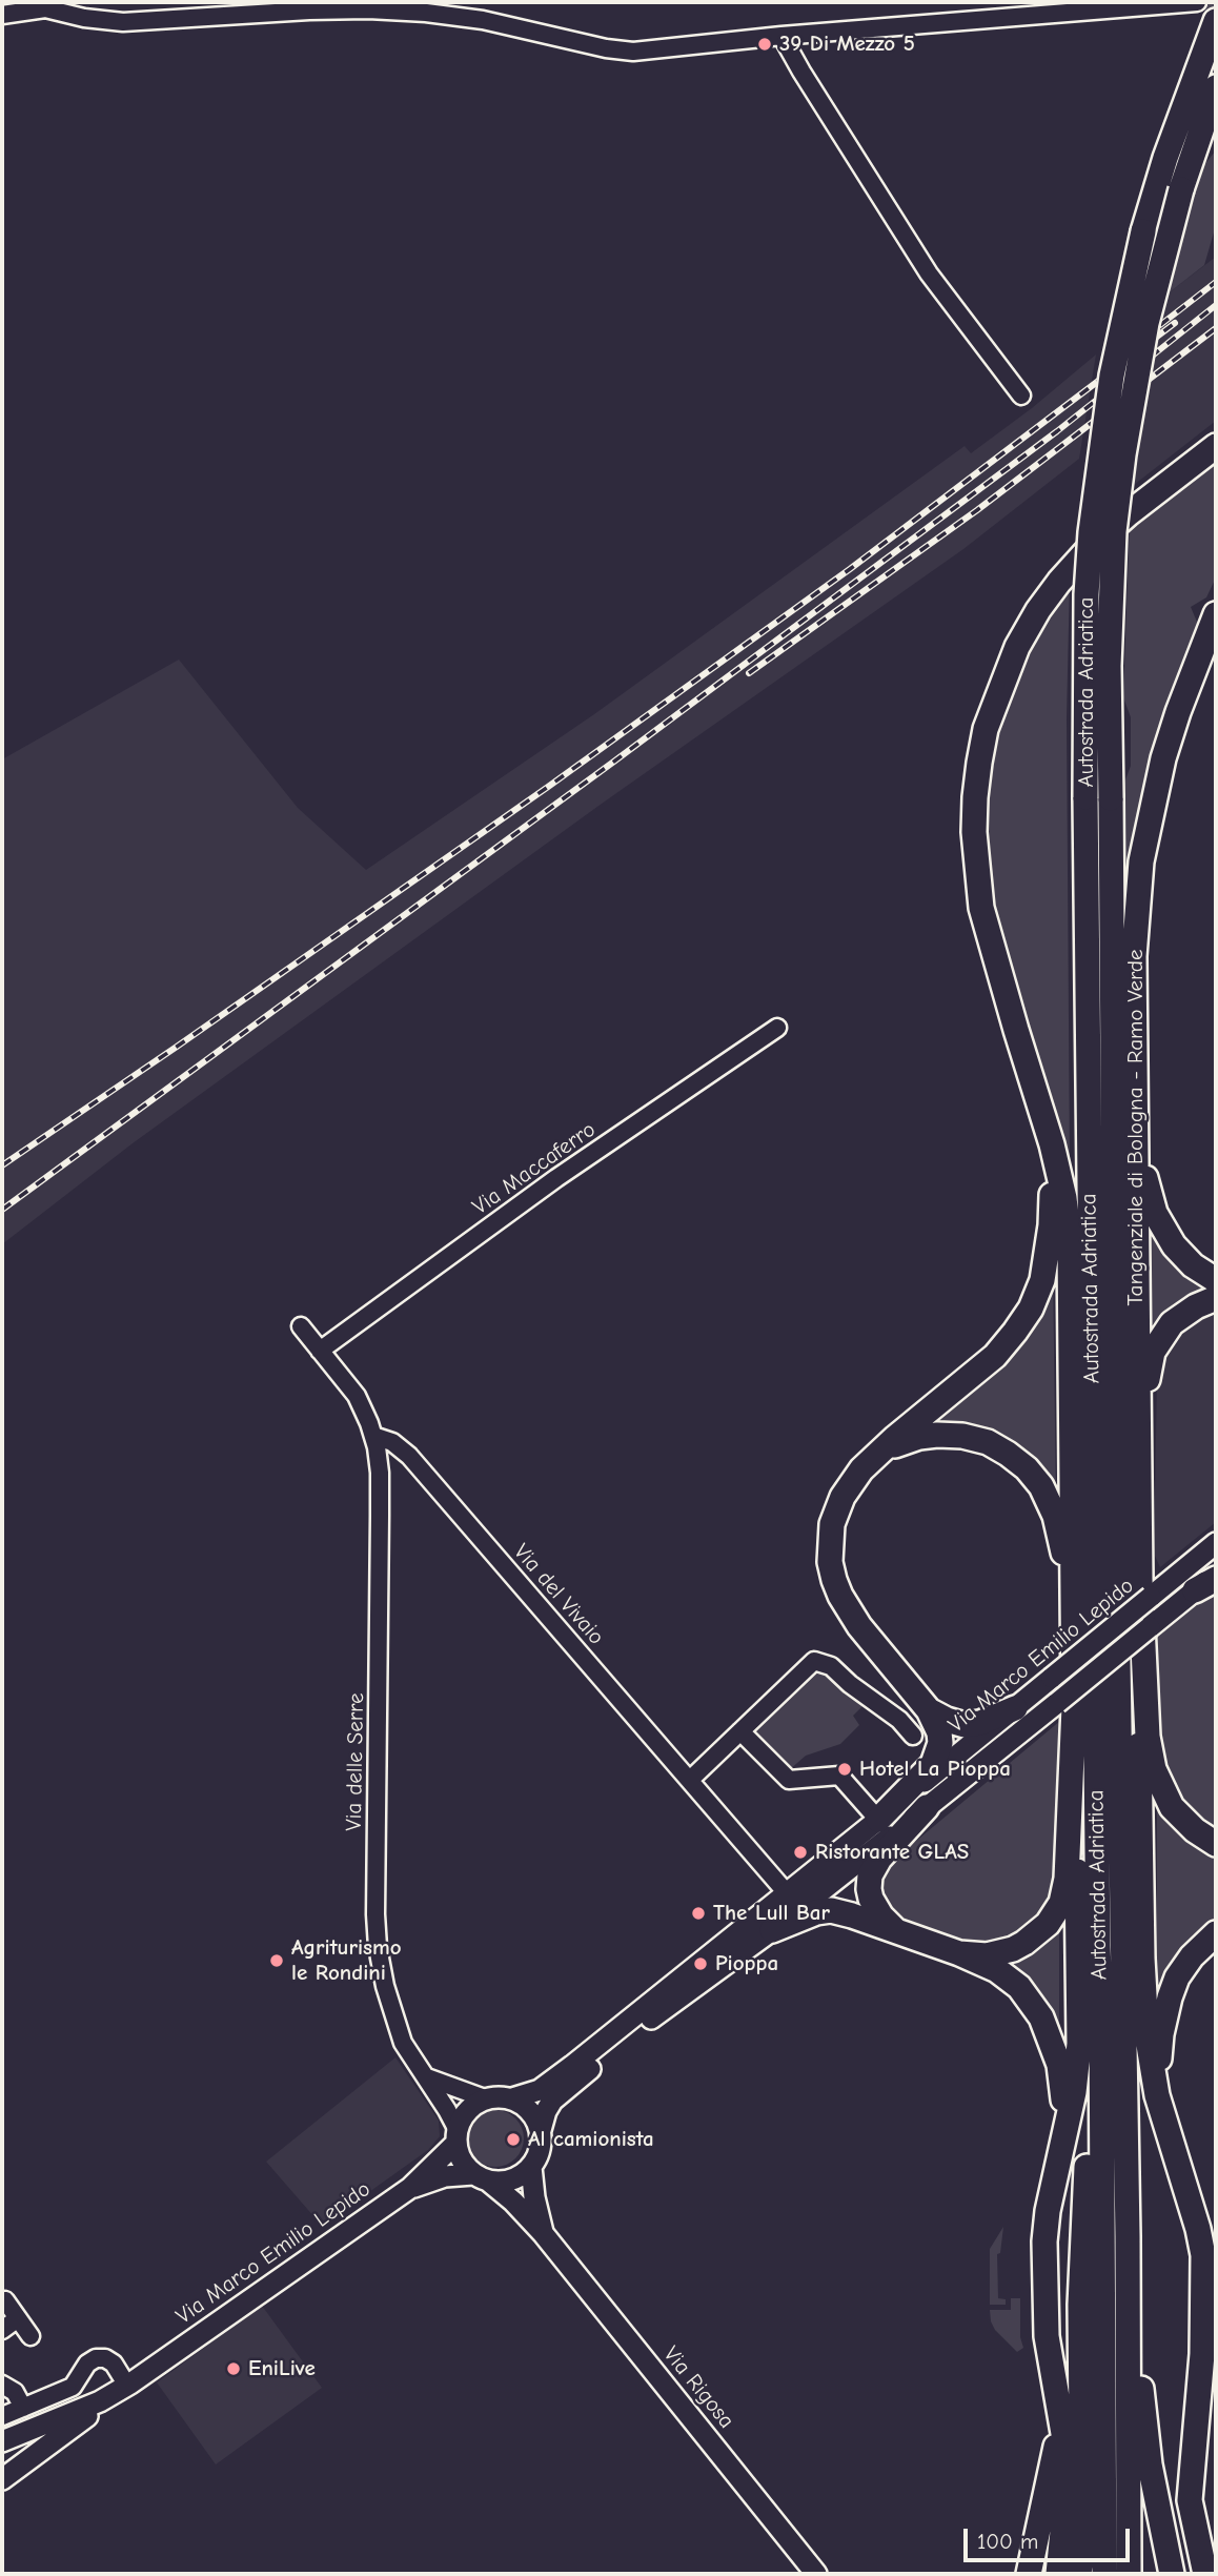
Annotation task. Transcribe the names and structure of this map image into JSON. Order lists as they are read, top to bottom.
{
  "streets": {
    "highway": ["Autostrada Adriatica", "Tangenziale di Bologna - Ramo Verde"],
    "main road": ["Via Marco Emilio Lepido", "Via Rigosa"],
    "street": ["Via Maccaferro", "Via del Vivaio", "Via delle Serre"]
  },
  "crossings": [
    ["Via del Vivaio", "Via Marco Emilio Lepido"],
    ["Via del Vivaio", "Via delle Serre"],
    ["Via Marco Emilio Lepido", "Via delle Serre"],
    ["Via Marco Emilio Lepido", "Via Rigosa"],
    ["Via delle Serre", "Via Rigosa"]
  ],
  "places": [
    "39 Di Mezzo 5",
    "Hotel La Pioppa",
    "Ristorante GLAS",
    "The Lull Bar",
    "Agriturismo le Rondini",
    "Pioppa",
    "Al camionista",
    "EniLive"
  ],
  "scale_bar": "100 m"
}
